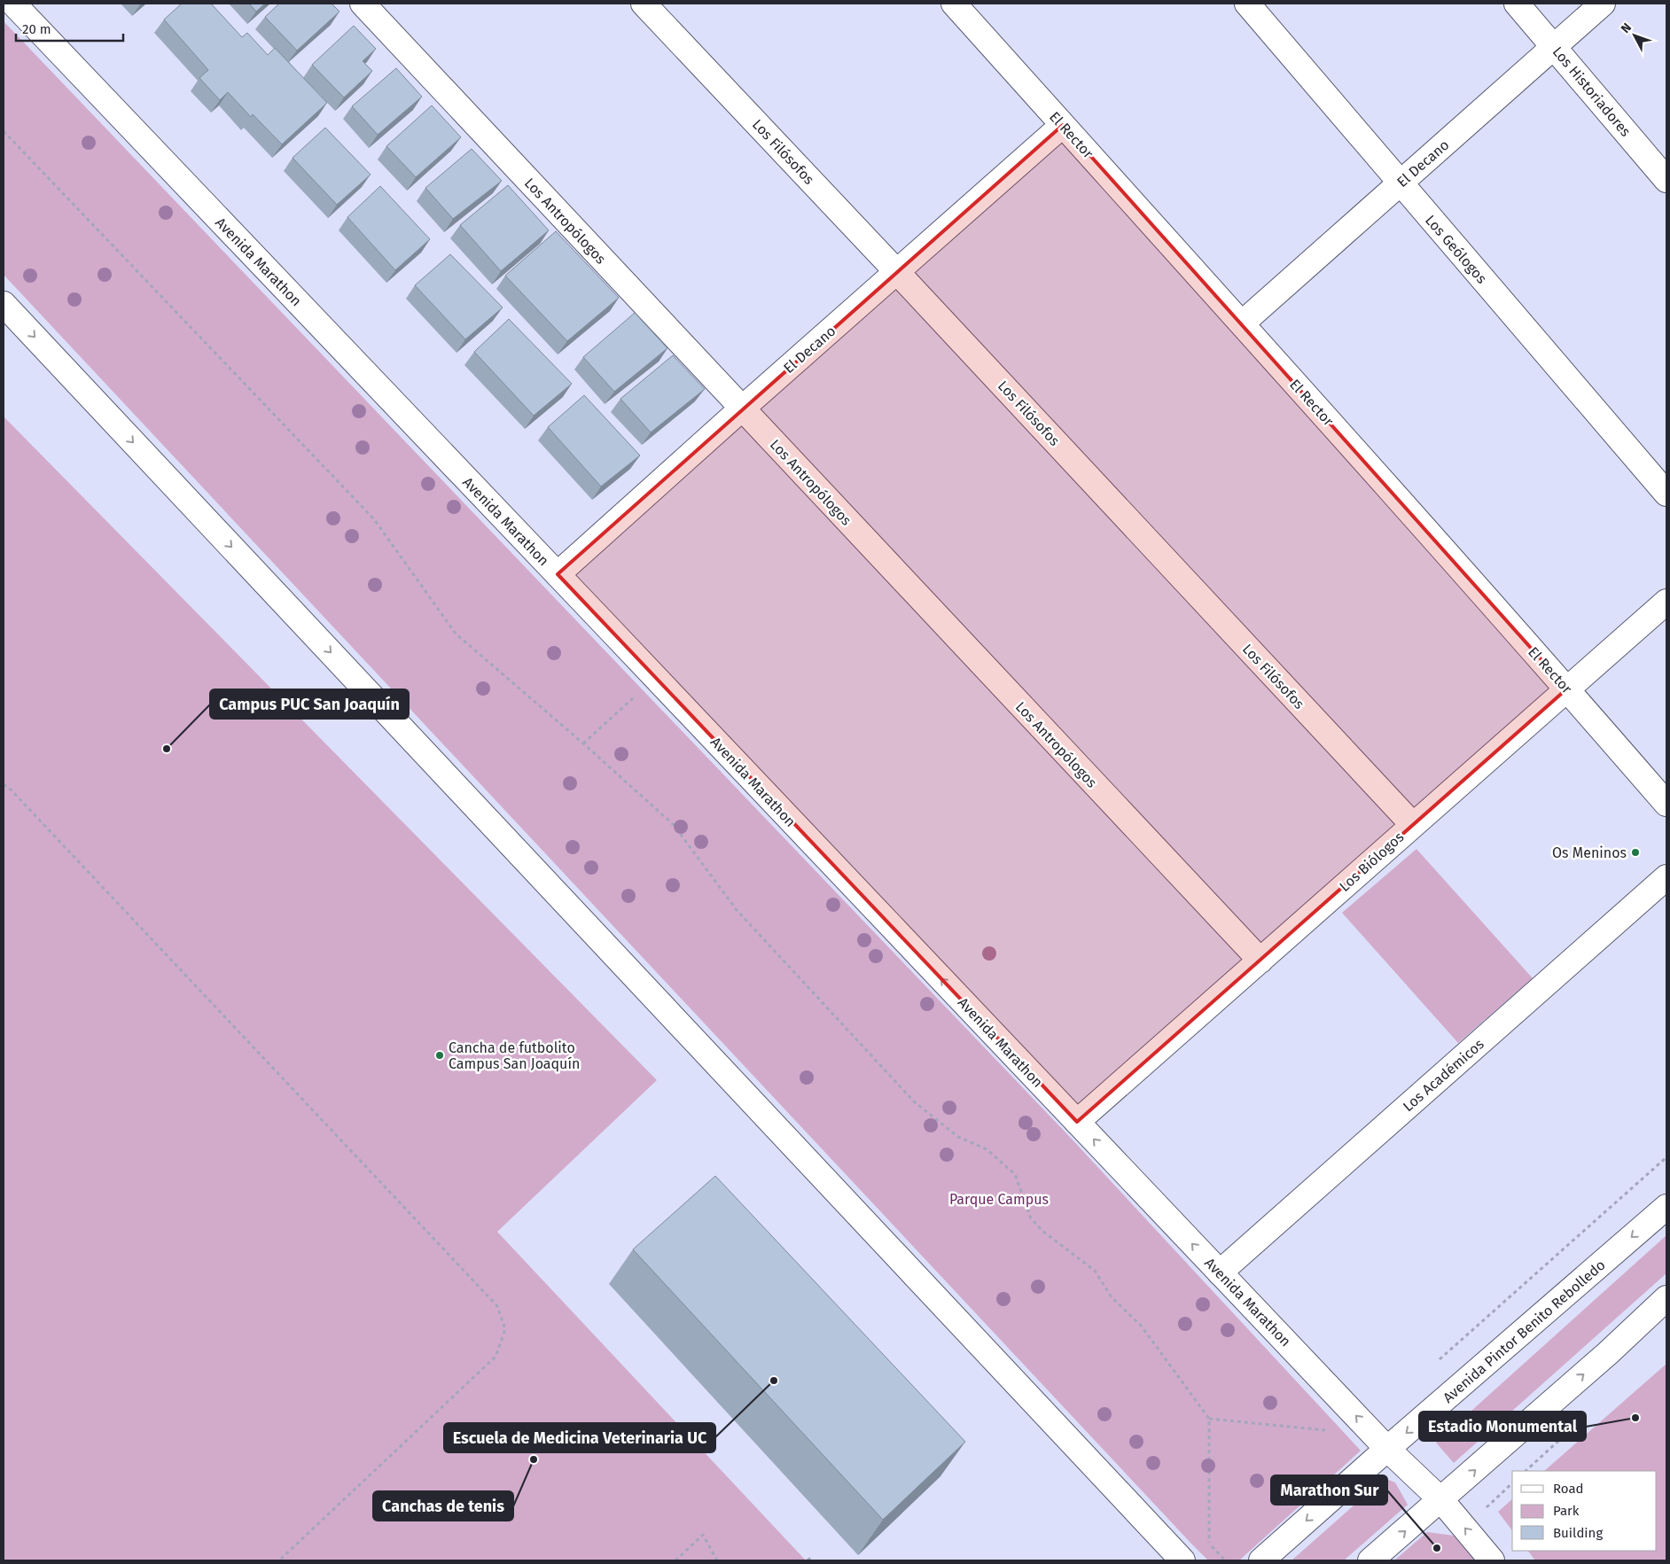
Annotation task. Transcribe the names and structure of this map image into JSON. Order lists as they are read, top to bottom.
{
  "streets": {
    "street": [
      "Los Historiadores",
      "El Rector",
      "Los Filósofos",
      "El Decano",
      "Los Antropólogos",
      "Los Geólogos",
      "Avenida Marathon",
      "Los Biólogos",
      "Los Académicos",
      "Avenida Pintor Benito Rebolledo"
    ]
  },
  "crossings": [
    ["Los Historiadores", "El Decano"],
    ["El Rector", "El Decano"],
    ["El Rector", "Los Biólogos"],
    ["Los Filósofos", "El Decano"],
    ["Los Filósofos", "Los Biólogos"],
    ["El Decano", "Los Antropólogos"],
    ["El Decano", "Los Geólogos"],
    ["El Decano", "Avenida Marathon"],
    ["Los Antropólogos", "Los Biólogos"],
    ["Avenida Marathon", "Los Biólogos"],
    ["Avenida Marathon", "Los Académicos"],
    ["Avenida Marathon", "Avenida Pintor Benito Rebolledo"]
  ],
  "one_way": ["Avenida Marathon"],
  "parks": ["Parque Campus"],
  "places": [
    "Campus PUC San Joaquín",
    "Os Meninos",
    "Cancha de futbolito Campus San Joaquín",
    "Escuela de Medicina Veterinaria UC",
    "Estadio Monumental",
    "Canchas de tenis",
    "Marathon Sur"
  ],
  "legend": ["Road", "Park", "Building"],
  "scale_bar": "20 m",
  "north": "top left"
}
